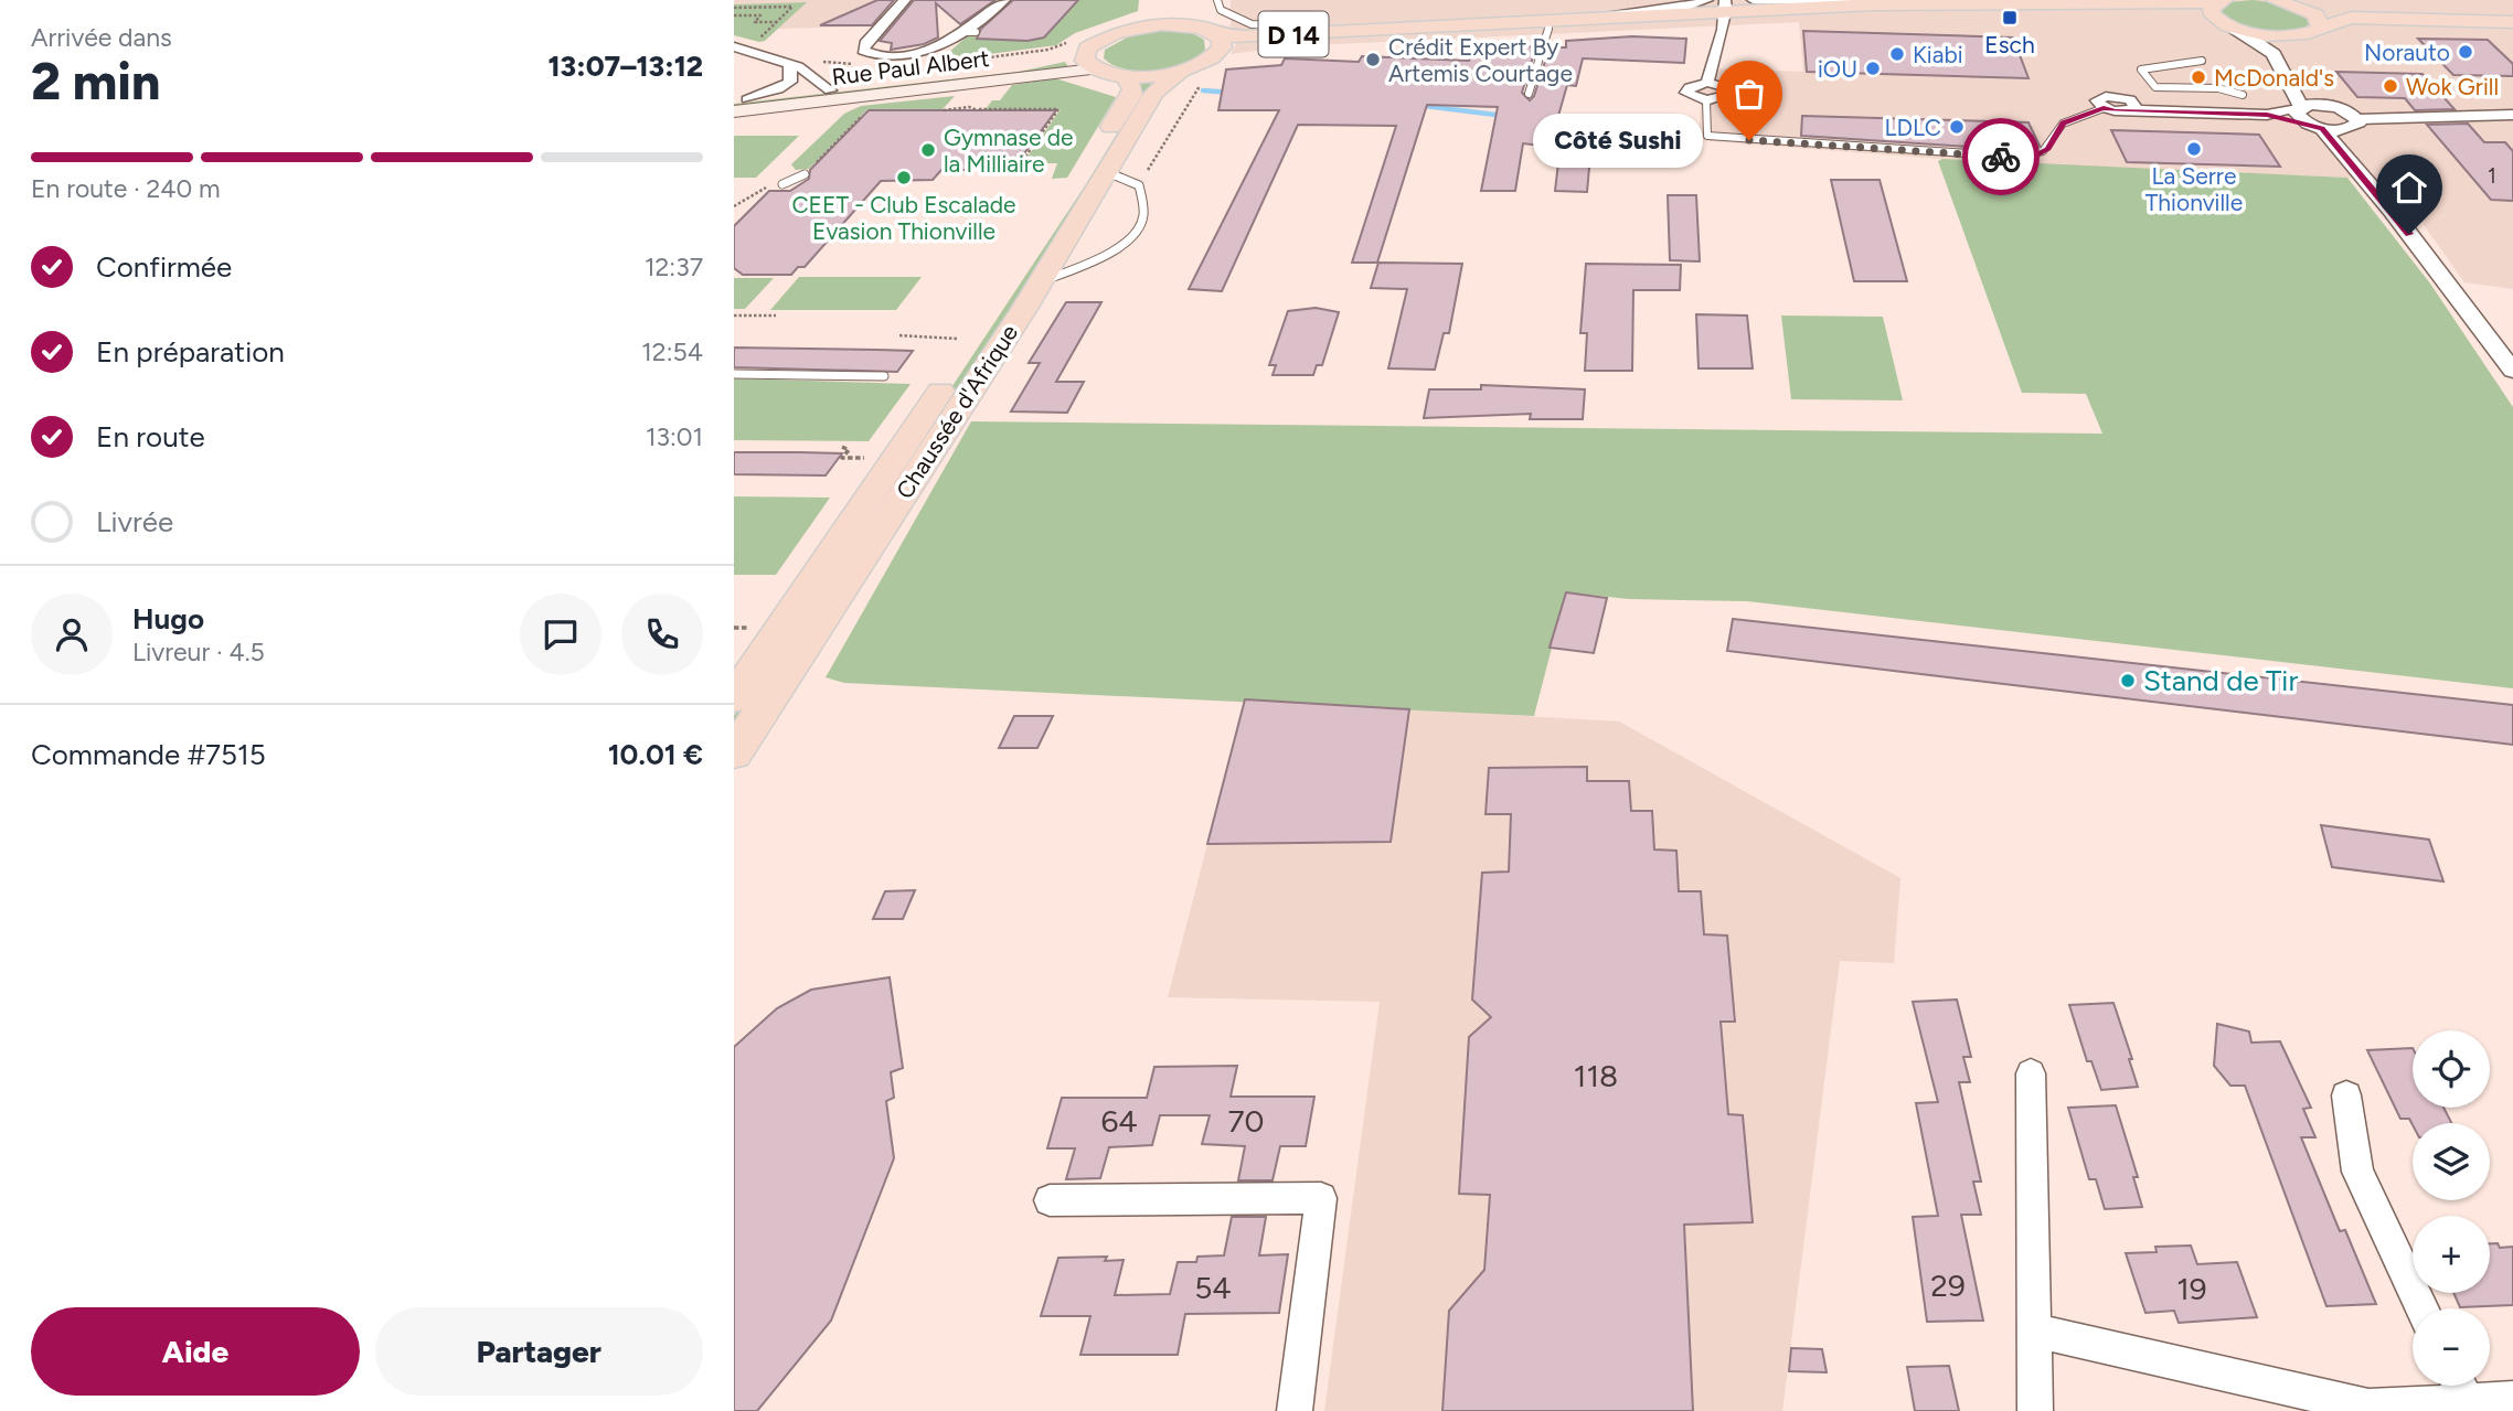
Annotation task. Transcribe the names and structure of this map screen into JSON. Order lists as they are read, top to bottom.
{
  "streets": {
    "main road": ["D 14", "Rue Paul Albert", "Chaussée d'Afrique"]
  },
  "places": {
    "transit": ["Esch"],
    "other": [
      "Norauto",
      "Kiabi",
      "Crédit Expert By Artemis Courtage",
      "iOU",
      "McDonald's",
      "Wok Grill",
      "LDLC",
      "Côté Sushi",
      "La Serre Thionville",
      "Gymnase de la Milliaire",
      "CEET - Club Escalade Evasion Thionville",
      "Stand de Tir"
    ]
  },
  "house_numbers": [
    "1",
    "118",
    "64",
    "70",
    "29",
    "54",
    "19"
  ],
  "page": {
    "heading": ["2 min", "Arrivée dans", "13:07–13:12"],
    "panel": [
      "Hugo",
      "Livreur · 4.5",
      "Commande #7515",
      "10.01 €"
    ],
    "bubble": "Côté Sushi",
    "bar": "En route · 240 m",
    "list": [
      ["Confirmée", "12:37"],
      ["En préparation", "12:54"],
      ["En route", "13:01"],
      "Livrée"
    ],
    "map_buttons": ["+", "−"],
    "buttons": ["Aide", "Partager"]
  }
}
